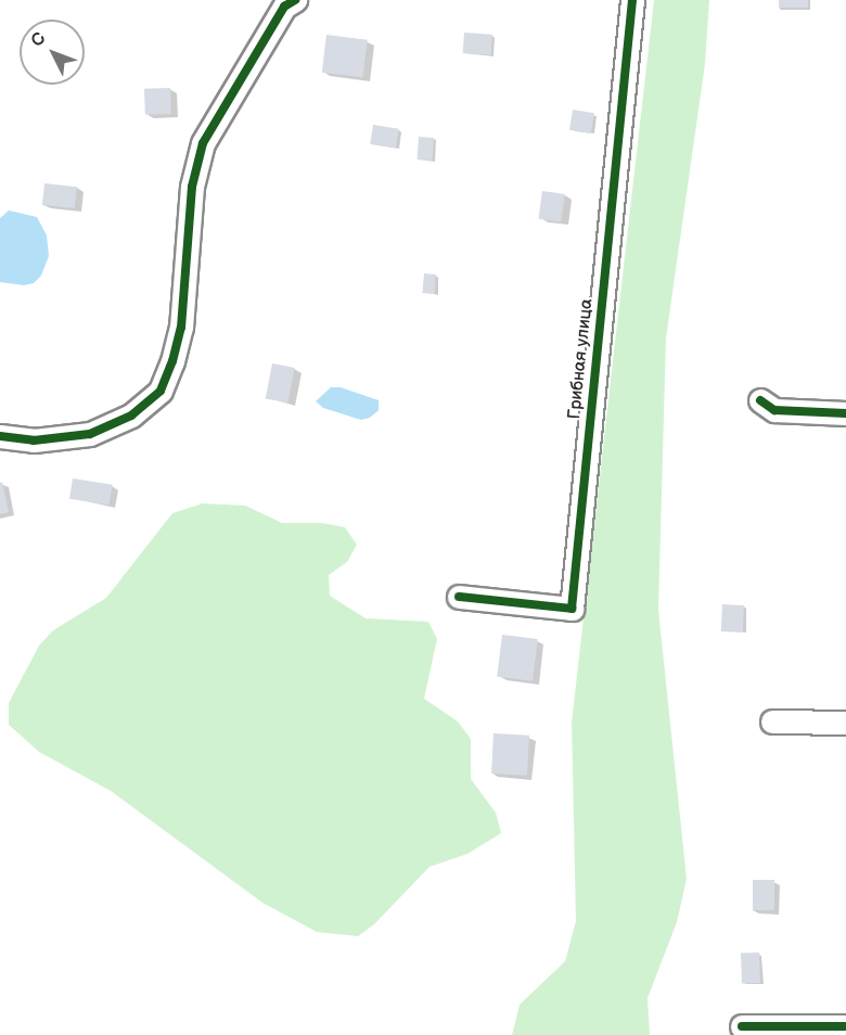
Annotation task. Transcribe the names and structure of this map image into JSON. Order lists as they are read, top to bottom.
{
  "streets": {
    "street": ["Грибная улица"]
  },
  "north": "top left"
}
